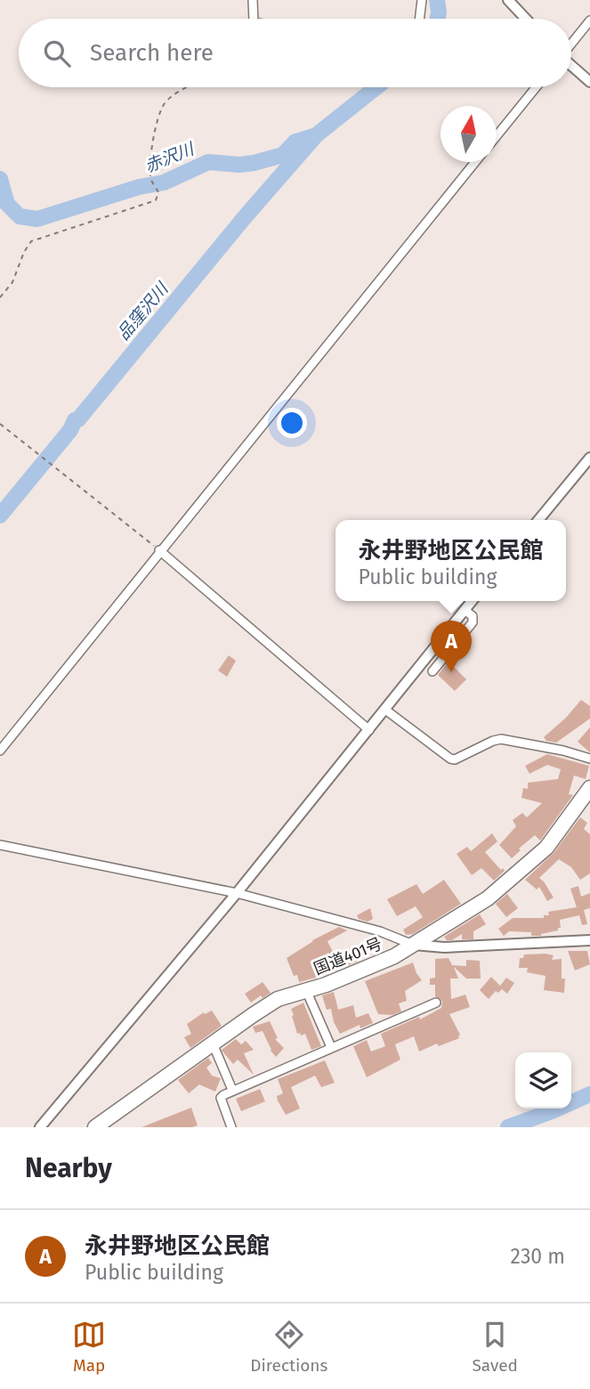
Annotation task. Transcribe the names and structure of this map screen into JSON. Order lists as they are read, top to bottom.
{
  "streets": {
    "highway": ["国道401号"]
  },
  "water": ["赤沢川", "品窪沢川"],
  "north": "top",
  "page": {
    "search": "Search here",
    "popup": ["永井野地区公民館", "Public building"],
    "pins": "A",
    "heading": "Nearby",
    "list": [
      {
        "mark": "A",
        "name": "永井野地区公民館",
        "note": "Public building",
        "value": "230 m"
      }
    ],
    "nav": ["Map", "Directions", "Saved"]
  }
}
